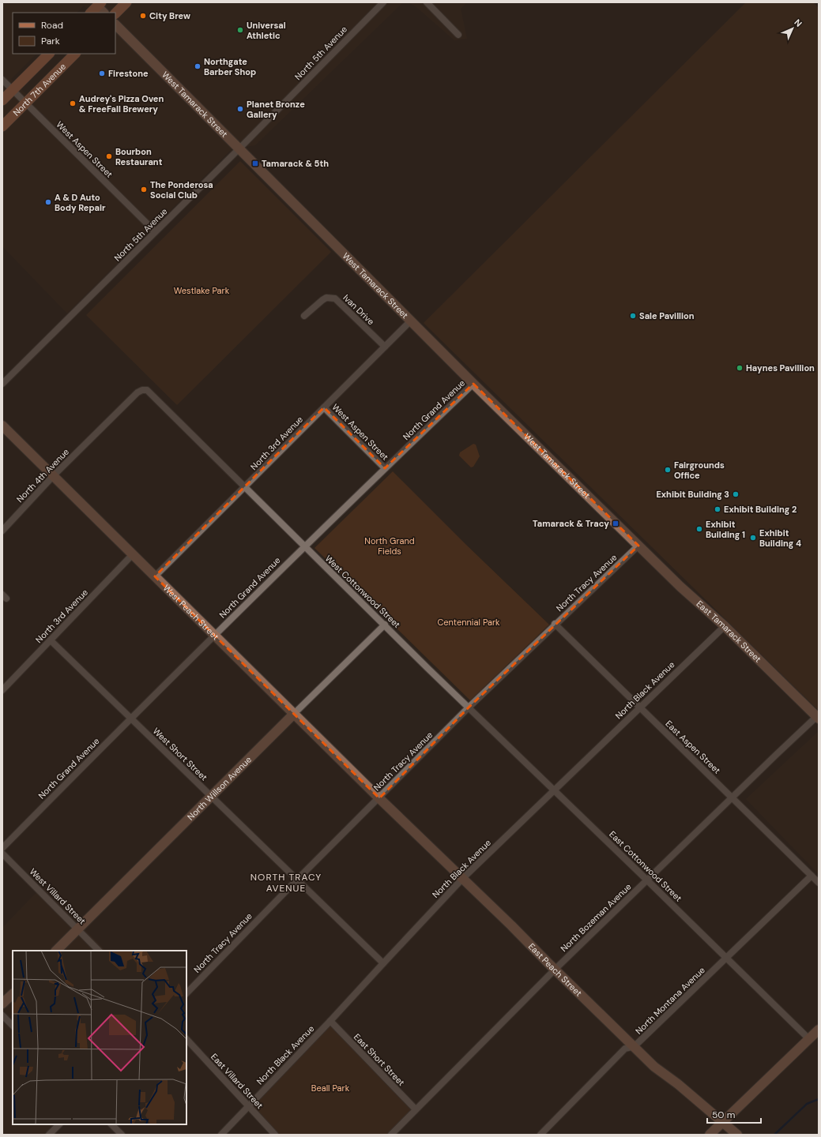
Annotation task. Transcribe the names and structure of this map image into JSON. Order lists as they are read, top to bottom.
{
  "streets": {
    "main road": ["North 7th Avenue"],
    "street": [
      "North 5th Avenue",
      "West Tamarack Street",
      "West Aspen Street",
      "Ivan Drive",
      "North Grand Avenue",
      "North 3rd Avenue",
      "North 4th Avenue",
      "North Tracy Avenue",
      "West Cottonwood Street",
      "West Peach Street",
      "East Tamarack Street",
      "North Black Avenue",
      "East Aspen Street",
      "West Short Street",
      "North Willson Avenue",
      "East Cottonwood Street",
      "West Villard Street",
      "North Bozeman Avenue",
      "East Peach Street",
      "North Montana Avenue",
      "East Short Street",
      "East Villard Street"
    ]
  },
  "crossings": [
    ["North 5th Avenue", "West Tamarack Street"],
    ["North 5th Avenue", "West Aspen Street"],
    ["North 7th Avenue", "West Aspen Street"],
    ["West Tamarack Street", "North Grand Avenue"],
    ["West Tamarack Street", "North 3rd Avenue"],
    ["West Tamarack Street", "North Tracy Avenue"],
    ["West Tamarack Street", "East Tamarack Street"],
    ["West Aspen Street", "North Grand Avenue"],
    ["West Aspen Street", "North 3rd Avenue"],
    ["Ivan Drive", "North 3rd Avenue"],
    ["North Grand Avenue", "West Cottonwood Street"],
    ["North Grand Avenue", "West Peach Street"],
    ["North Grand Avenue", "West Short Street"],
    ["North 3rd Avenue", "North 4th Avenue"],
    ["North 3rd Avenue", "West Cottonwood Street"],
    ["North 3rd Avenue", "West Peach Street"],
    ["North 3rd Avenue", "West Short Street"],
    ["North 4th Avenue", "West Cottonwood Street"],
    ["North 4th Avenue", "West Peach Street"],
    ["North Tracy Avenue", "West Cottonwood Street"],
    ["North Tracy Avenue", "West Peach Street"],
    ["North Tracy Avenue", "East Tamarack Street"],
    ["North Tracy Avenue", "East Aspen Street"],
    ["North Tracy Avenue", "West Short Street"],
    ["North Tracy Avenue", "East Cottonwood Street"],
    ["North Tracy Avenue", "East Peach Street"],
    ["West Cottonwood Street", "North Willson Avenue"],
    ["West Cottonwood Street", "East Cottonwood Street"],
    ["West Peach Street", "North Willson Avenue"],
    ["West Peach Street", "East Peach Street"],
    ["East Tamarack Street", "North Black Avenue"],
    ["East Tamarack Street", "North Bozeman Avenue"],
    ["North Black Avenue", "East Aspen Street"],
    ["North Black Avenue", "East Cottonwood Street"],
    ["North Black Avenue", "East Peach Street"],
    ["North Black Avenue", "East Short Street"],
    ["North Black Avenue", "East Villard Street"],
    ["East Aspen Street", "North Bozeman Avenue"],
    ["East Aspen Street", "North Montana Avenue"],
    ["West Short Street", "North Willson Avenue"],
    ["North Willson Avenue", "West Villard Street"],
    ["East Cottonwood Street", "North Bozeman Avenue"],
    ["East Cottonwood Street", "North Montana Avenue"],
    ["North Bozeman Avenue", "East Peach Street"],
    ["North Bozeman Avenue", "East Short Street"],
    ["East Peach Street", "North Montana Avenue"]
  ],
  "districts": ["NORTH TRACY AVENUE"],
  "parks": [
    "Westlake Park",
    "North Grand Fields",
    "Centennial Park",
    "Beall Park"
  ],
  "places": {
    "other": [
      "City Brew",
      "Universal Athletic",
      "Northgate Barber Shop",
      "Firestone",
      "Audrey's Pizza Oven & FreeFall Brewery",
      "Planet Bronze Gallery",
      "Bourbon Restaurant",
      "The Ponderosa Social Club",
      "A & D Auto Body Repair",
      "Sale Pavillion",
      "Haynes Pavillion",
      "Fairgrounds Office",
      "Exhibit Building 3",
      "Exhibit Building 2",
      "Exhibit Building 1",
      "Exhibit Building 4"
    ],
    "transit": ["Tamarack & 5th", "Tamarack & Tracy"]
  },
  "legend": ["Road", "Park"],
  "scale_bar": "50 m",
  "north": "top right"
}
